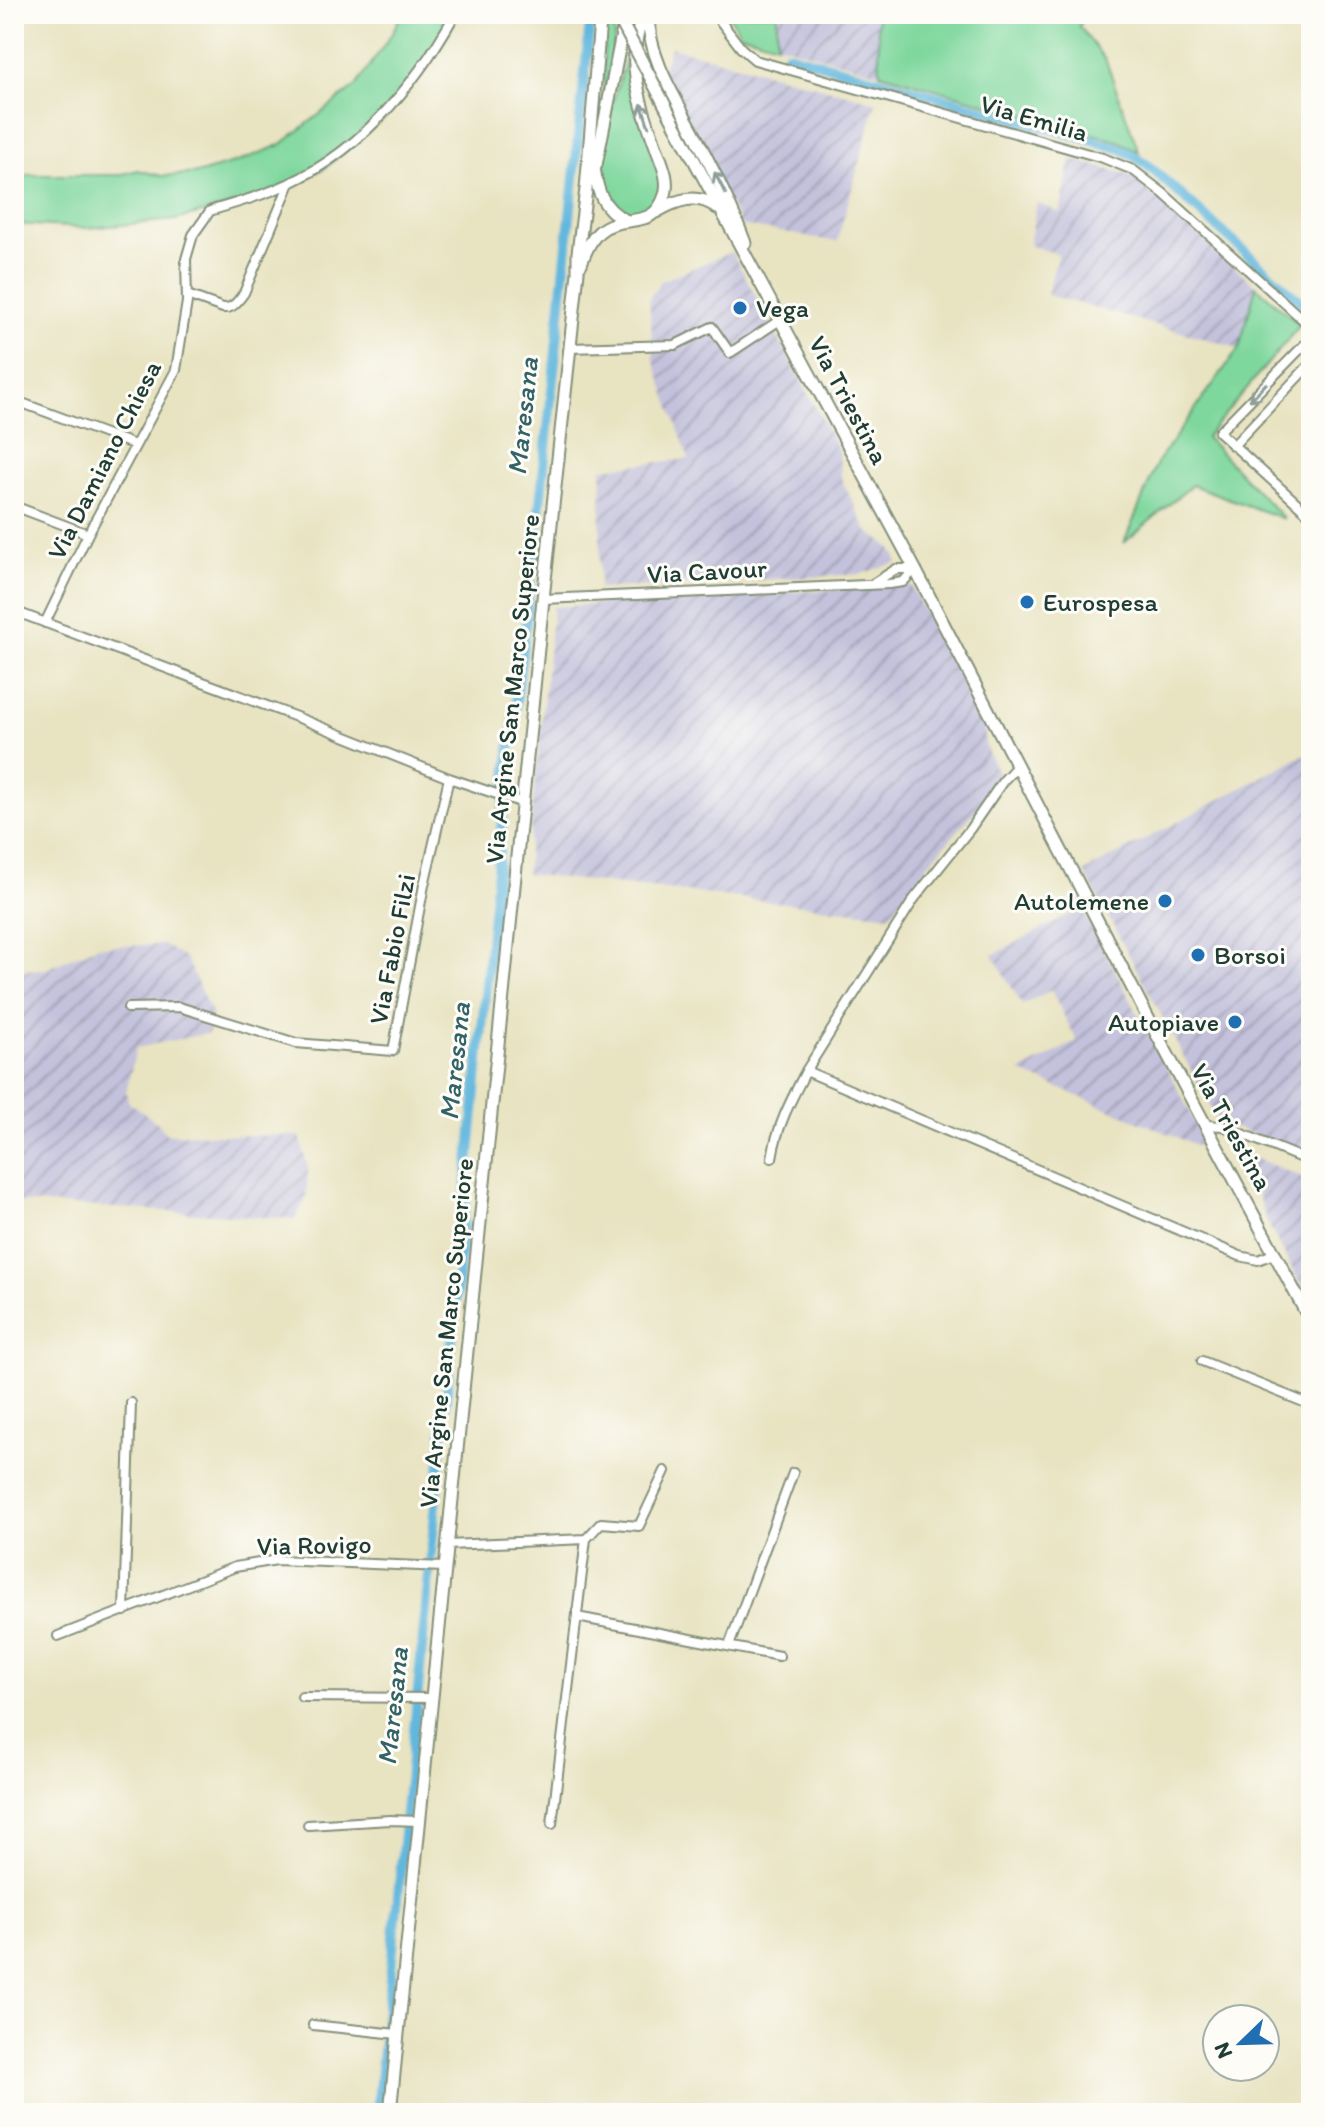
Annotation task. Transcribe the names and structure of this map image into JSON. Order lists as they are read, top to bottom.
{
  "streets": {
    "street": [
      "Via Emilia",
      "Via Triestina",
      "Via Damiano Chiesa",
      "Via Cavour",
      "Via Argine San Marco Superiore",
      "Via Fabio Filzi",
      "Via Rovigo"
    ]
  },
  "crossings": [
    ["Via Triestina", "Via Cavour"],
    ["Via Cavour", "Via Argine San Marco Superiore"],
    ["Via Argine San Marco Superiore", "Via Rovigo"]
  ],
  "water": ["Maresana"],
  "places": [
    "Vega",
    "Eurospesa",
    "Autolemene",
    "Borsoi",
    "Autopiave"
  ],
  "north": "bottom left"
}
